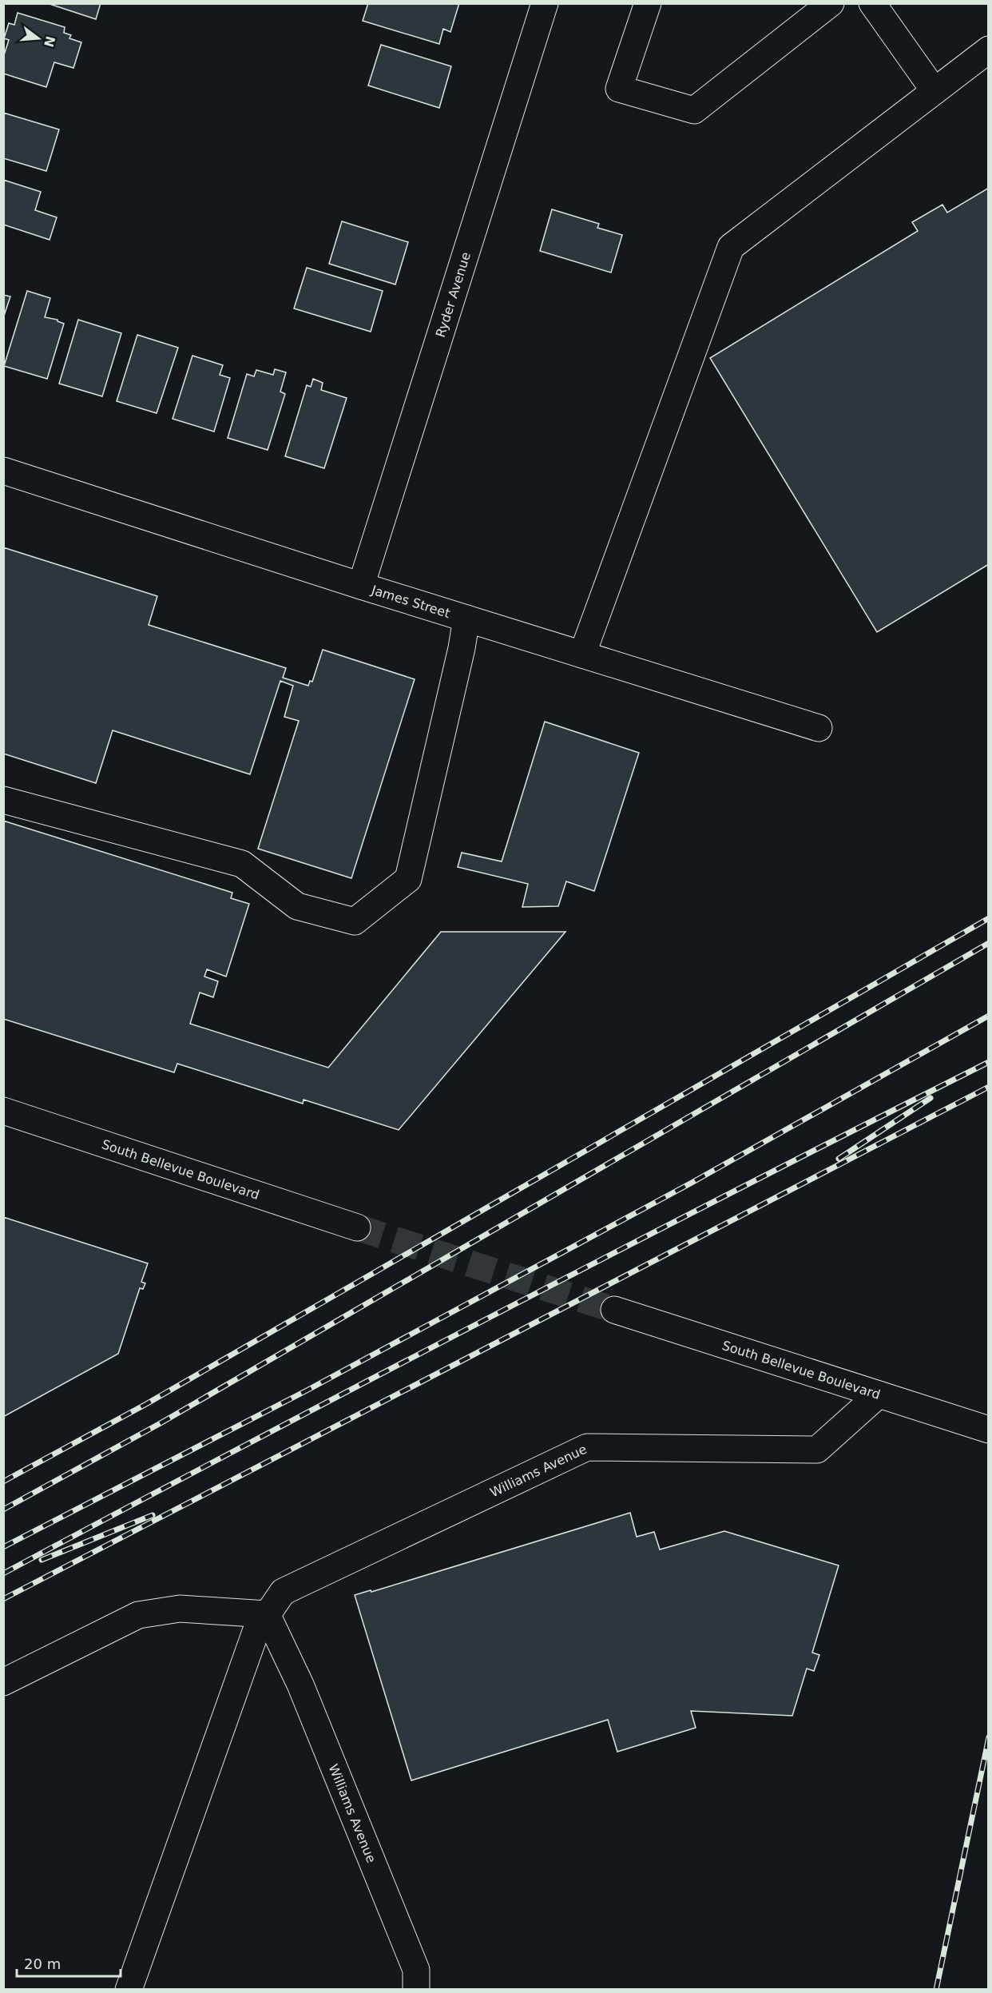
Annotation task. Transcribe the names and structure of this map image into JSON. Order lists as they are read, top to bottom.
{
  "streets": {
    "street": [
      "Ryder Avenue",
      "James Street",
      "South Bellevue Boulevard",
      "Williams Avenue"
    ]
  },
  "crossings": [
    ["Ryder Avenue", "James Street"],
    ["South Bellevue Boulevard", "Williams Avenue"]
  ],
  "scale_bar": "20 m",
  "north": "right"
}
